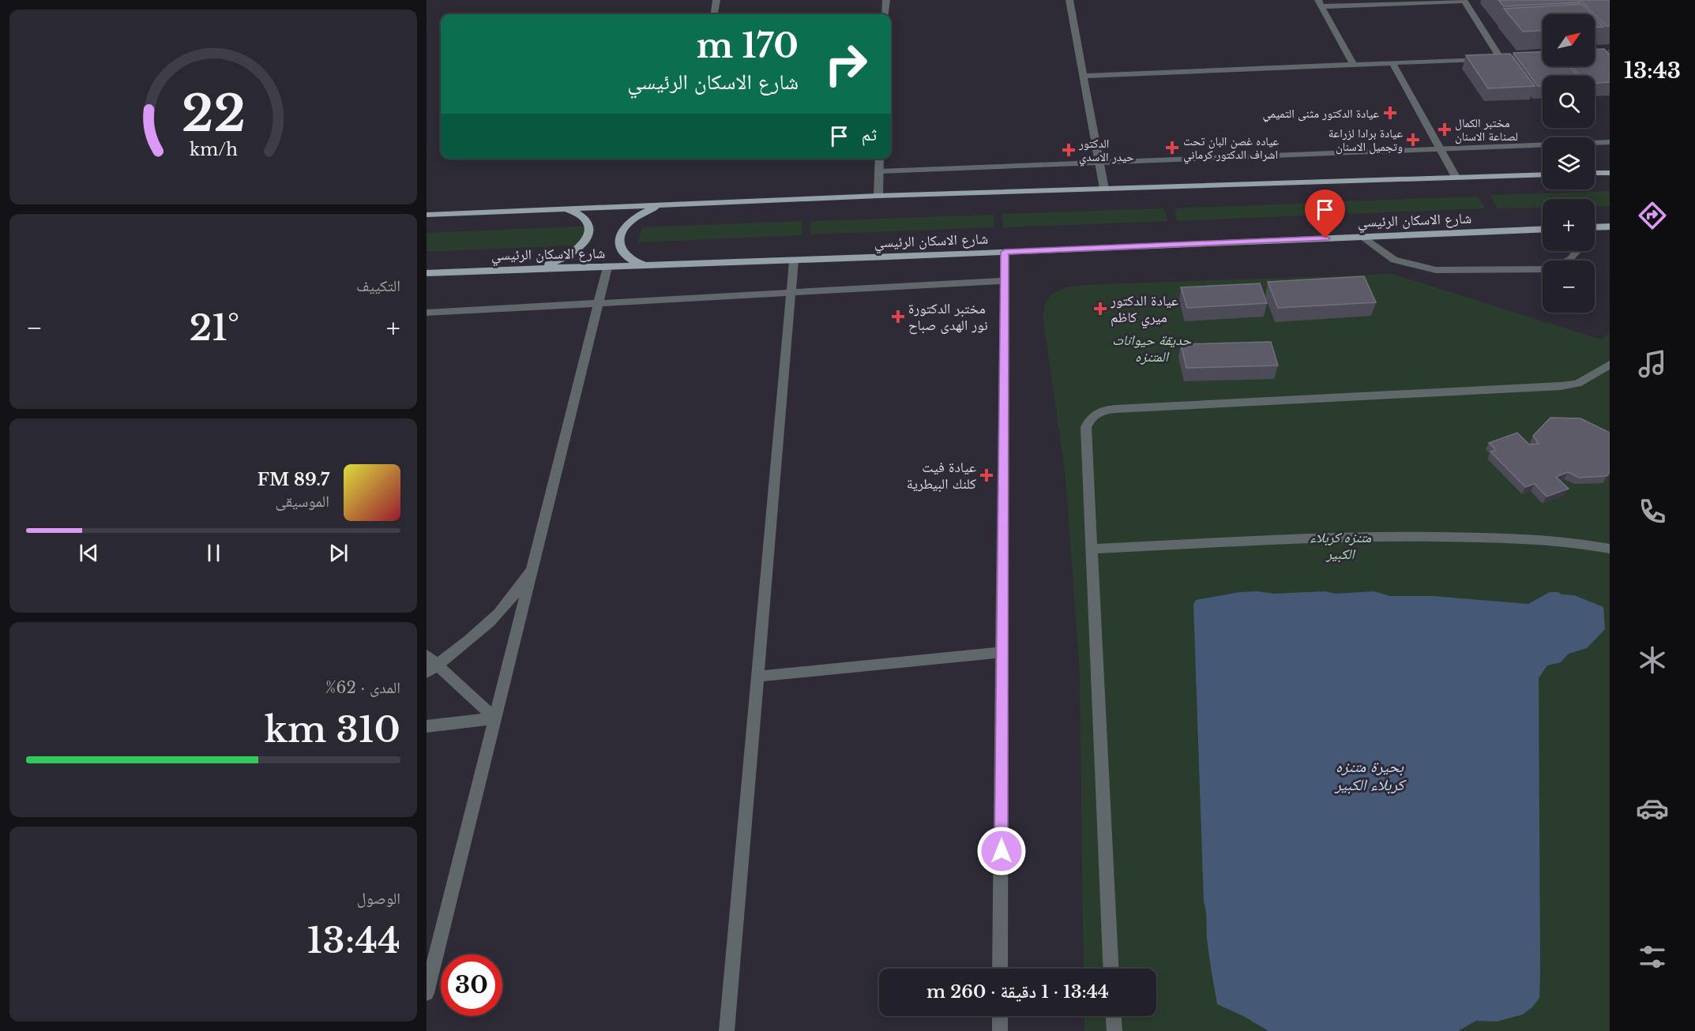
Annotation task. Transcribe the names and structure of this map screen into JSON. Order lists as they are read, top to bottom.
{
  "streets": {
    "main road": ["شارع الاسكان الرئيسي"]
  },
  "water": ["بحيرة متنزه كربلاء الكبير"],
  "parks": ["حديقة حيوانات المتنزه", "متنزه كربلاء الكبير"],
  "places": {
    "health": [
      "عيادة الدكتور مثنى التميمي",
      "مختبر الكمال لصناعة الاسنان",
      "عيادة برادا لزراعة وتجميل الاسنان",
      "عياده غصن البان تحت اشراف الدكتور كرماني",
      "الدكتور حيدر الاسدي",
      "عيادة الدكتور ميري كاظم",
      "مختبر الدكتورة نور الهدى صباح",
      "عيادة فيت كلنك البيطرية"
    ]
  },
  "north": "top right",
  "page": {
    "tabs": "13:43",
    "map_buttons": ["+", "−"],
    "turn": ["170 m", "شارع الاسكان الرئيسي"],
    "then": "ثم",
    "tile": [
      "التكييف",
      ["المدى · 62%", "310 km"],
      ["الوصول", "13:44"]
    ],
    "heat": ["−", "21°", "+"],
    "song": ["89.7 FM", "الموسيقى"],
    "limit": "30",
    "trip": "13:44 · 1 دقيقة · 260 m",
    "gauge": ["22", "km/h"]
  }
}
